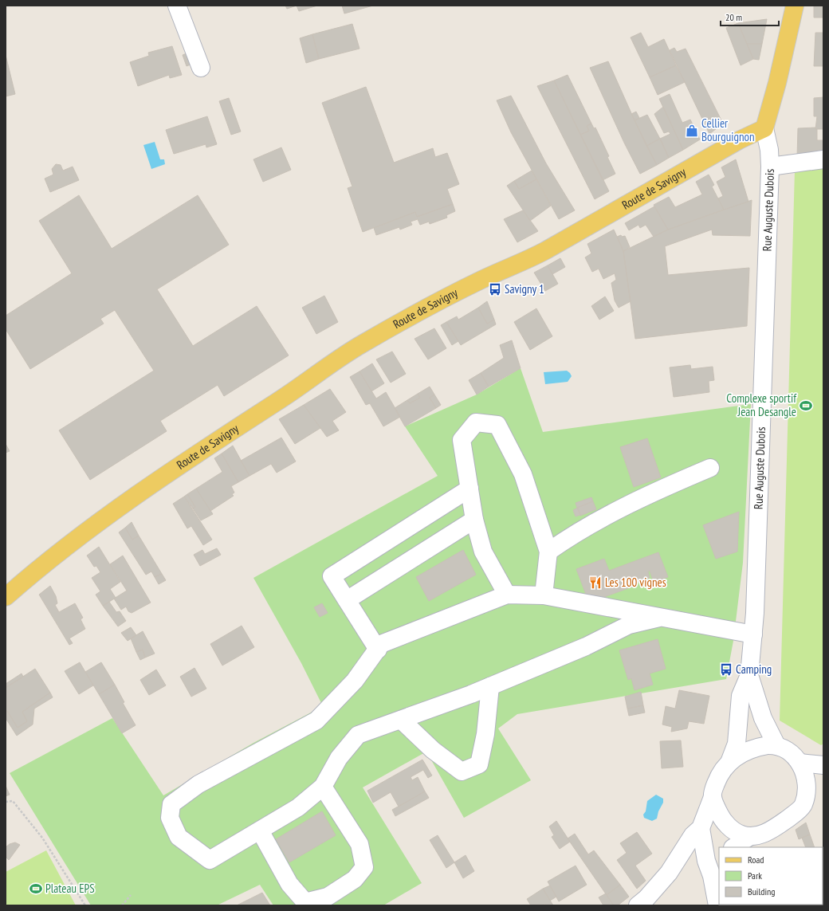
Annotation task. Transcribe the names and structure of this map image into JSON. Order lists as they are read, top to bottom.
{
  "streets": {
    "main road": ["Route de Savigny"],
    "street": ["Rue Auguste Dubois"]
  },
  "crossings": [
    ["Route de Savigny", "Rue Auguste Dubois"]
  ],
  "places": {
    "shop": ["Cellier Bourguignon"],
    "bus stop": ["Savigny 1", "Camping"],
    "sports": ["Complexe sportif Jean Desangle", "Plateau EPS"],
    "restaurant": ["Les 100 vignes"]
  },
  "legend": ["Road", "Park", "Building"],
  "scale_bar": "20 m"
}
